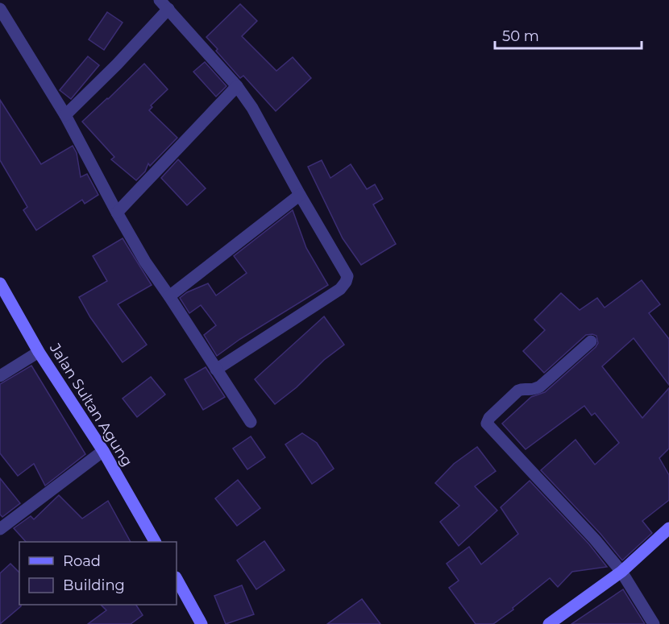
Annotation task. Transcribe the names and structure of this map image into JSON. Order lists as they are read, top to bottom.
{
  "streets": {
    "street": ["Jalan Sultan Agung"]
  },
  "legend": ["Road", "Building"],
  "scale_bar": "50 m"
}
